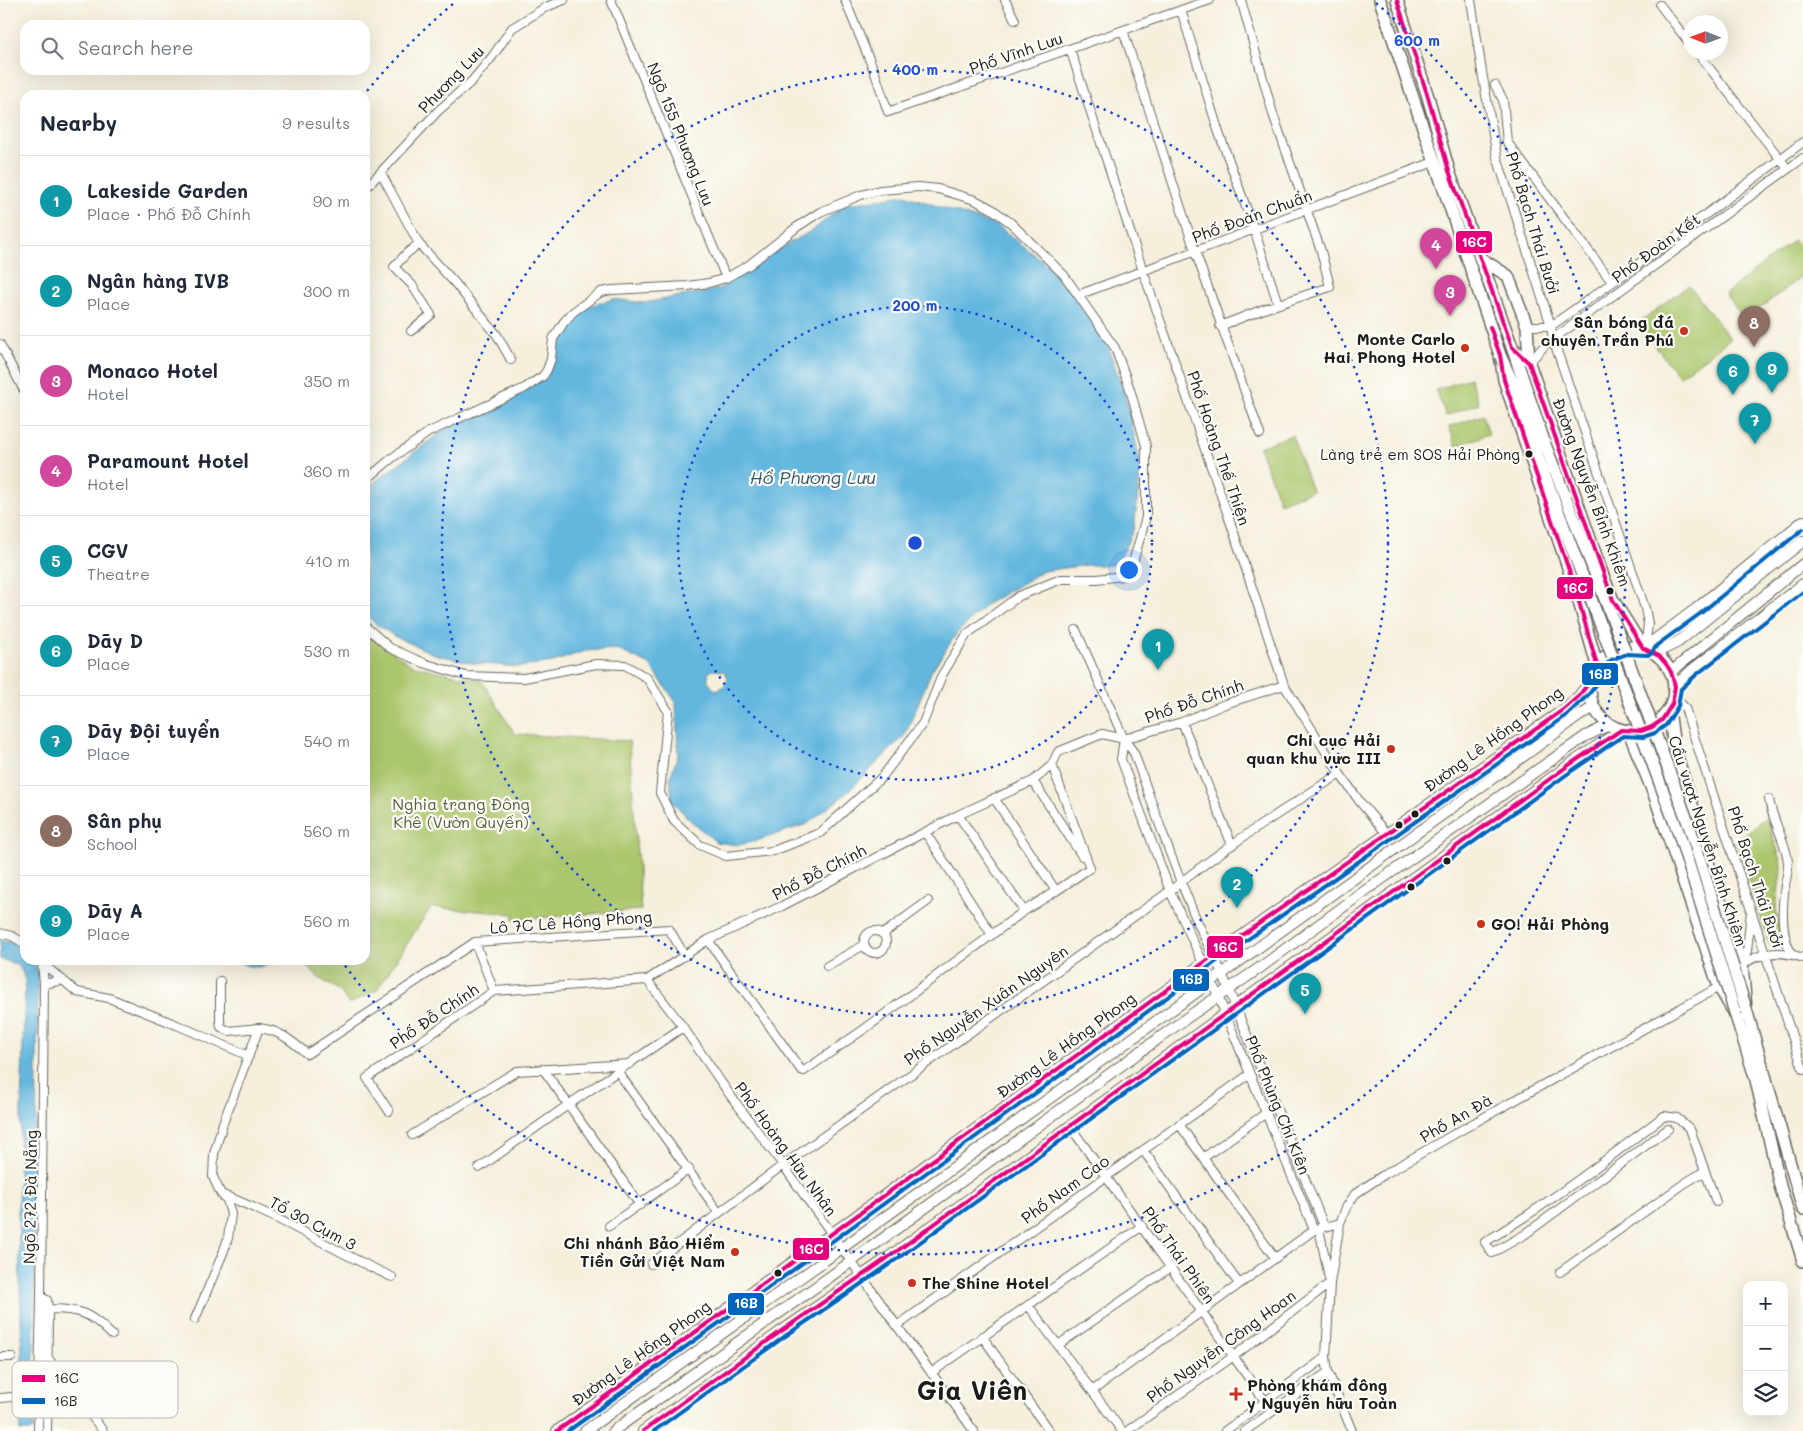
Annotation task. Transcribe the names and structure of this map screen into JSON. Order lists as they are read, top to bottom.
{
  "streets": {
    "highway": ["Đường Nguyễn Bỉnh Khiêm", "Cầu vượt Nguyễn Bỉnh Khiêm"],
    "main road": ["Đường Lê Hồng Phong"],
    "street": [
      "Phố Vĩnh Lưu",
      "Phương Lưu",
      "Ngõ 155 Phương Lưu",
      "Phố Đoàn Chuẩn",
      "Phố Bạch Thái Bưởi",
      "Phố Đoàn Kết",
      "Phố Hoàng Thế Thiện",
      "Phố Đỗ Chính",
      "Lô 7C Lê Hồng Phong",
      "Phố Nguyễn Xuân Nguyên",
      "Phố Phùng Chí Kiên",
      "Phố An Đà",
      "Phố Hoàng Hữu Nhân",
      "Phố Nam Cao",
      "Ngõ 272 Đà Nẵng",
      "Tổ 30 Cụm 3",
      "Phố Thái Phiên",
      "Phố Nguyễn Công Hoan"
    ]
  },
  "crossings": [
    ["Phố Vĩnh Lưu", "Phố Hoàng Thế Thiện"],
    ["Phố Đoàn Chuẩn", "Phố Hoàng Thế Thiện"],
    ["Phố Bạch Thái Bưởi", "Phố Đoàn Kết"],
    ["Phố Bạch Thái Bưởi", "Đường Nguyễn Bỉnh Khiêm"],
    ["Phố Bạch Thái Bưởi", "Đường Lê Hồng Phong"],
    ["Phố Đoàn Kết", "Đường Nguyễn Bỉnh Khiêm"],
    ["Phố Hoàng Thế Thiện", "Phố Đỗ Chính"],
    ["Phố Hoàng Thế Thiện", "Đường Lê Hồng Phong"],
    ["Phố Hoàng Thế Thiện", "Phố Nguyễn Xuân Nguyên"],
    ["Đường Nguyễn Bỉnh Khiêm", "Đường Lê Hồng Phong"],
    ["Đường Nguyễn Bỉnh Khiêm", "Cầu vượt Nguyễn Bỉnh Khiêm"],
    ["Phố Đỗ Chính", "Lô 7C Lê Hồng Phong"],
    ["Phố Đỗ Chính", "Phố Phùng Chí Kiên"],
    ["Phố Đỗ Chính", "Phố Hoàng Hữu Nhân"],
    ["Đường Lê Hồng Phong", "Phố Phùng Chí Kiên"],
    ["Đường Lê Hồng Phong", "Phố Hoàng Hữu Nhân"],
    ["Phố Nguyễn Xuân Nguyên", "Phố Phùng Chí Kiên"],
    ["Phố Nguyễn Xuân Nguyên", "Phố Hoàng Hữu Nhân"],
    ["Phố Phùng Chí Kiên", "Phố Nam Cao"],
    ["Phố An Đà", "Phố Nguyễn Công Hoan"],
    ["Phố Hoàng Hữu Nhân", "Phố Nam Cao"],
    ["Phố Nam Cao", "Phố Thái Phiên"],
    ["Phố Thái Phiên", "Phố Nguyễn Công Hoan"]
  ],
  "districts": ["Gia Viên"],
  "water": ["Hồ Phương Lưu"],
  "parks": ["Nghia trang Đông Khê (Vườn Quyến)"],
  "places": {
    "other": [
      "Sân bóng đá chuyên Trần Phú",
      "Monte Carlo Hai Phong Hotel",
      "Làng trẻ em SOS Hải Phòng",
      "Chi cục Hải quan khu vực III",
      "GO! Hải Phòng",
      "Chi nhánh Bảo Hiểm Tiền Gửi Việt Nam",
      "The Shine Hotel"
    ],
    "health": ["Phòng khám đông y Nguyễn hữu Toàn"]
  },
  "lines": ["transit line 16C", "transit line 16B"],
  "legend": ["16C", "16B"],
  "north": "left",
  "page": {
    "search": "Search here",
    "heading": ["Nearby", "9 results"],
    "list": [
      {
        "mark": "1",
        "name": "Lakeside Garden",
        "note": "Place · Phố Đỗ Chính",
        "value": "90 m"
      },
      {
        "mark": "2",
        "name": "Ngân hàng IVB",
        "note": "Place",
        "value": "300 m"
      },
      {
        "mark": "3",
        "name": "Monaco Hotel",
        "note": "Hotel",
        "value": "350 m"
      },
      {
        "mark": "4",
        "name": "Paramount Hotel",
        "note": "Hotel",
        "value": "360 m"
      },
      {
        "mark": "5",
        "name": "CGV",
        "note": "Theatre",
        "value": "410 m"
      },
      {
        "mark": "6",
        "name": "Dãy D",
        "note": "Place",
        "value": "530 m"
      },
      {
        "mark": "7",
        "name": "Dãy Đội tuyển",
        "note": "Place",
        "value": "540 m"
      },
      {
        "mark": "8",
        "name": "Sân phụ",
        "note": "School",
        "value": "560 m"
      },
      {
        "mark": "9",
        "name": "Dãy A",
        "note": "Place",
        "value": "560 m"
      }
    ],
    "pins": [
      "4",
      "3",
      "8",
      "9",
      "6",
      "7",
      "1",
      "2",
      "5"
    ],
    "map_buttons": ["+", "−"]
  },
  "rings": ["600 m", "400 m", "200 m"]
}
